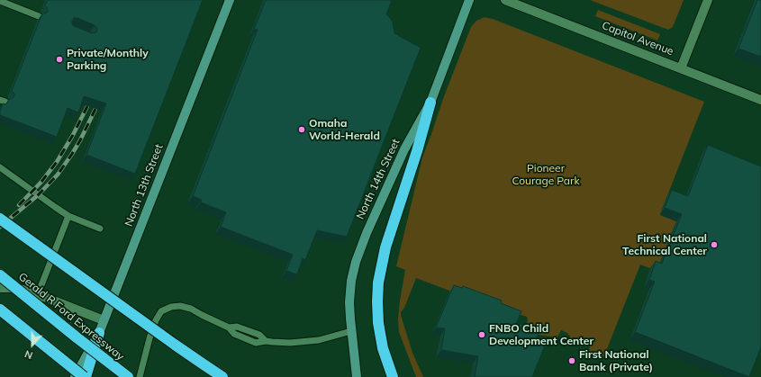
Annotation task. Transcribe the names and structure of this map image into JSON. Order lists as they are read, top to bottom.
{
  "streets": {
    "highway": ["Gerald R Ford Expressway"],
    "main road": ["North 14th Street", "North 13th Street"],
    "street": ["Capitol Avenue"]
  },
  "parks": ["Pioneer Courage Park"],
  "places": [
    "Private/Monthly Parking",
    "Omaha World-Herald",
    "First National Technical Center",
    "FNBO Child Development Center",
    "First National Bank (Private)"
  ],
  "north": "bottom"
}
